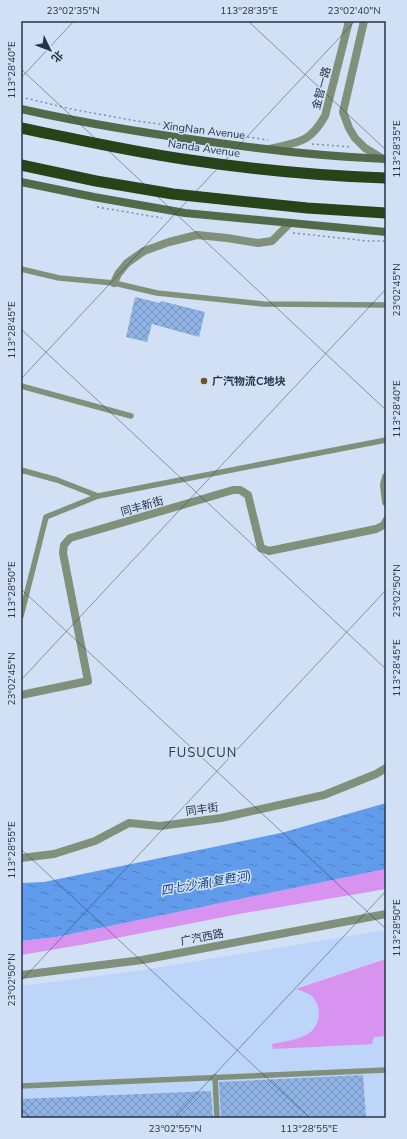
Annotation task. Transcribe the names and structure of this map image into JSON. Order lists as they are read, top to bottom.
{
  "streets": {
    "highway": ["Nanda Avenue"],
    "main road": ["XingNan Avenue"],
    "street": [
      "金智一路",
      "同丰新街",
      "同丰街",
      "广汽西路"
    ]
  },
  "crossings": [
    ["金智一路", "XingNan Avenue"]
  ],
  "districts": ["FUSUCUN"],
  "water": ["四七沙涌(复甦河)"],
  "places": ["广汽物流C地块"],
  "north": "bottom right",
  "coordinates": [
    "23°02'35\"N",
    "113°28'35\"E",
    "23°02'40\"N",
    "113°28'40\"E",
    "23°02'45\"N",
    "113°28'45\"E",
    "113°28'50\"E",
    "23°02'50\"N",
    "113°28'55\"E",
    "23°02'55\"N"
  ]
}
